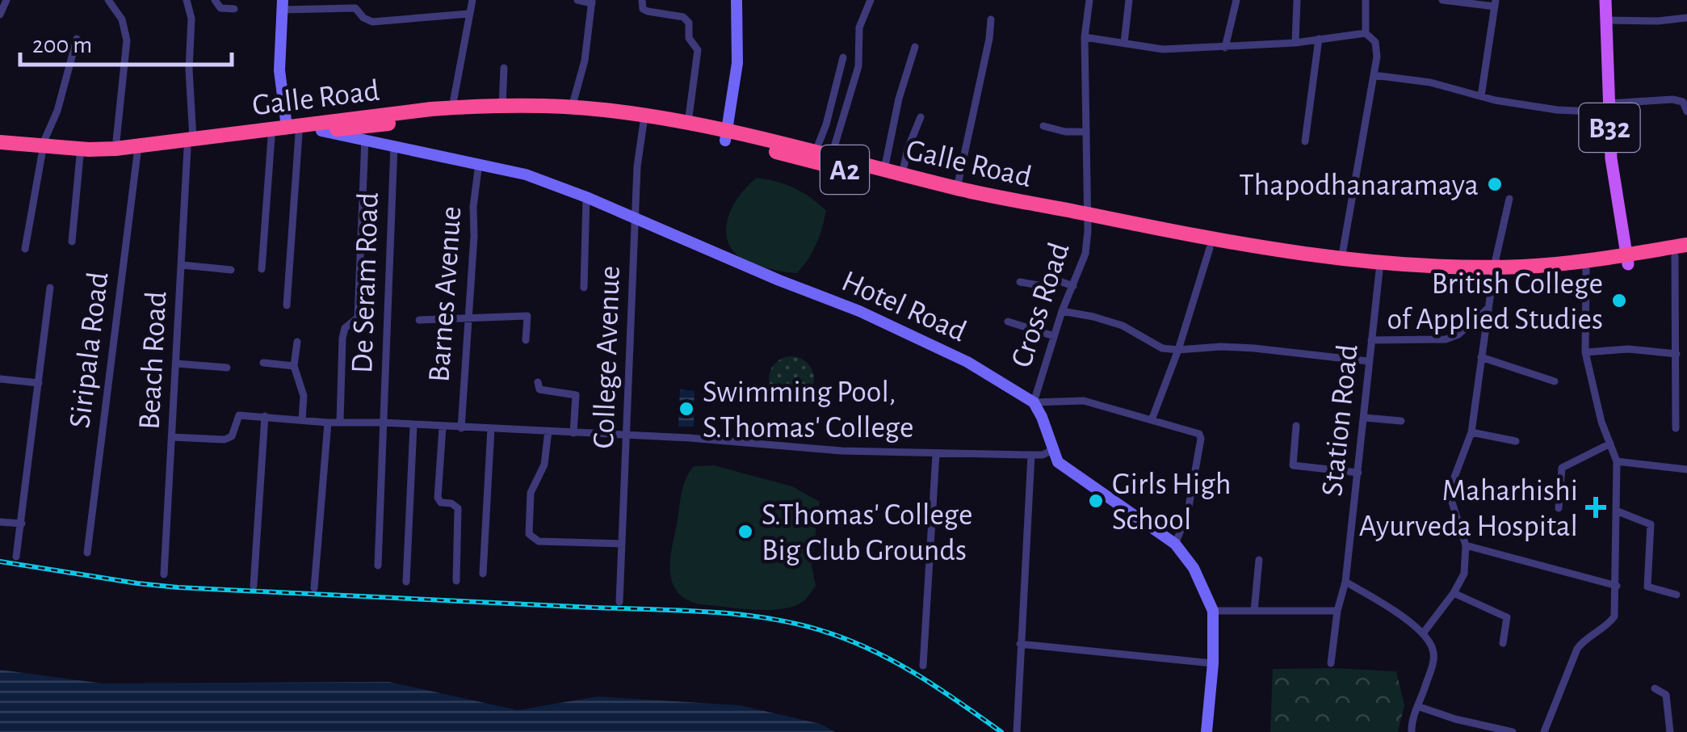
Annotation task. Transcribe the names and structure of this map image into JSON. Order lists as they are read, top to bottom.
{
  "streets": {
    "highway": ["Galle Road", "A2"],
    "main road": ["B32"],
    "street": [
      "De Seram Road",
      "Barnes Avenue",
      "Cross Road",
      "Hotel Road",
      "Siripala Road",
      "College Avenue",
      "Beach Road",
      "Station Road"
    ]
  },
  "crossings": [
    ["Galle Road", "B32"],
    ["Galle Road", "Cross Road"],
    ["Galle Road", "Hotel Road"],
    ["Galle Road", "Siripala Road"],
    ["Galle Road", "College Avenue"],
    ["Galle Road", "Beach Road"],
    ["Galle Road", "Station Road"],
    ["De Seram Road", "Hotel Road"],
    ["Barnes Avenue", "Hotel Road"],
    ["Cross Road", "Hotel Road"],
    ["Hotel Road", "College Avenue"]
  ],
  "places": {
    "other": [
      "Thapodhanaramaya",
      "British College of Applied Studies",
      "Swimming Pool, S.Thomas' College",
      "Girls High School",
      "S.Thomas' College Big Club Grounds"
    ],
    "health": ["Maharhishi Ayurveda Hospital"]
  },
  "scale_bar": "200 m"
}
